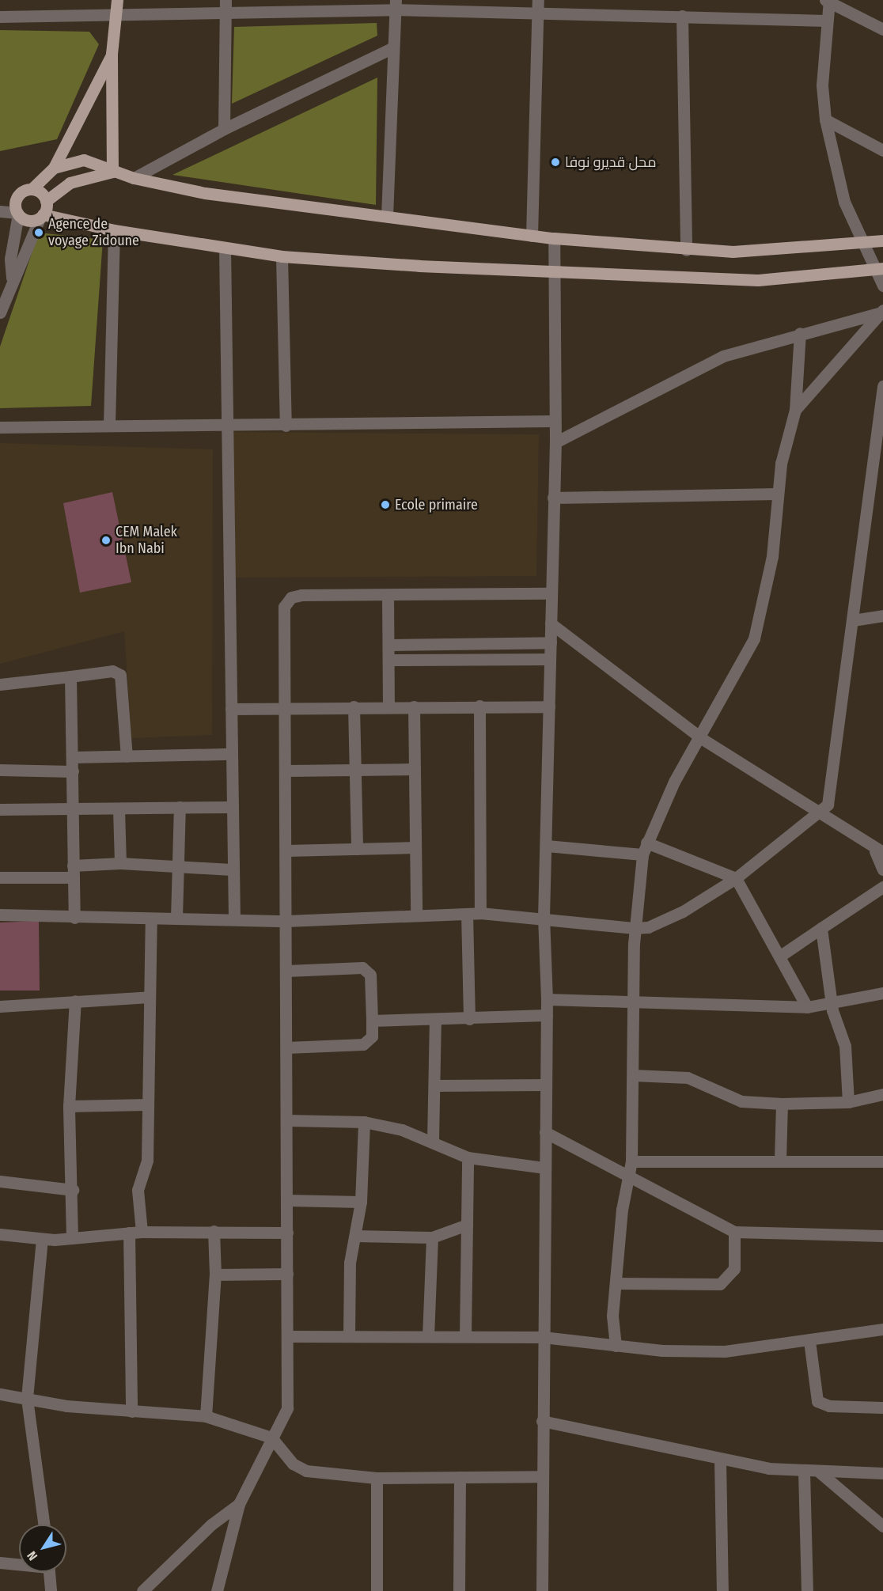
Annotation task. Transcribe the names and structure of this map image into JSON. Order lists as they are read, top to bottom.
{
  "places": [
    "محل قديرو نوفا",
    "Agence de voyage Zidoune",
    "Ecole primaire",
    "CEM Malek Ibn Nabi"
  ],
  "north": "bottom left"
}
